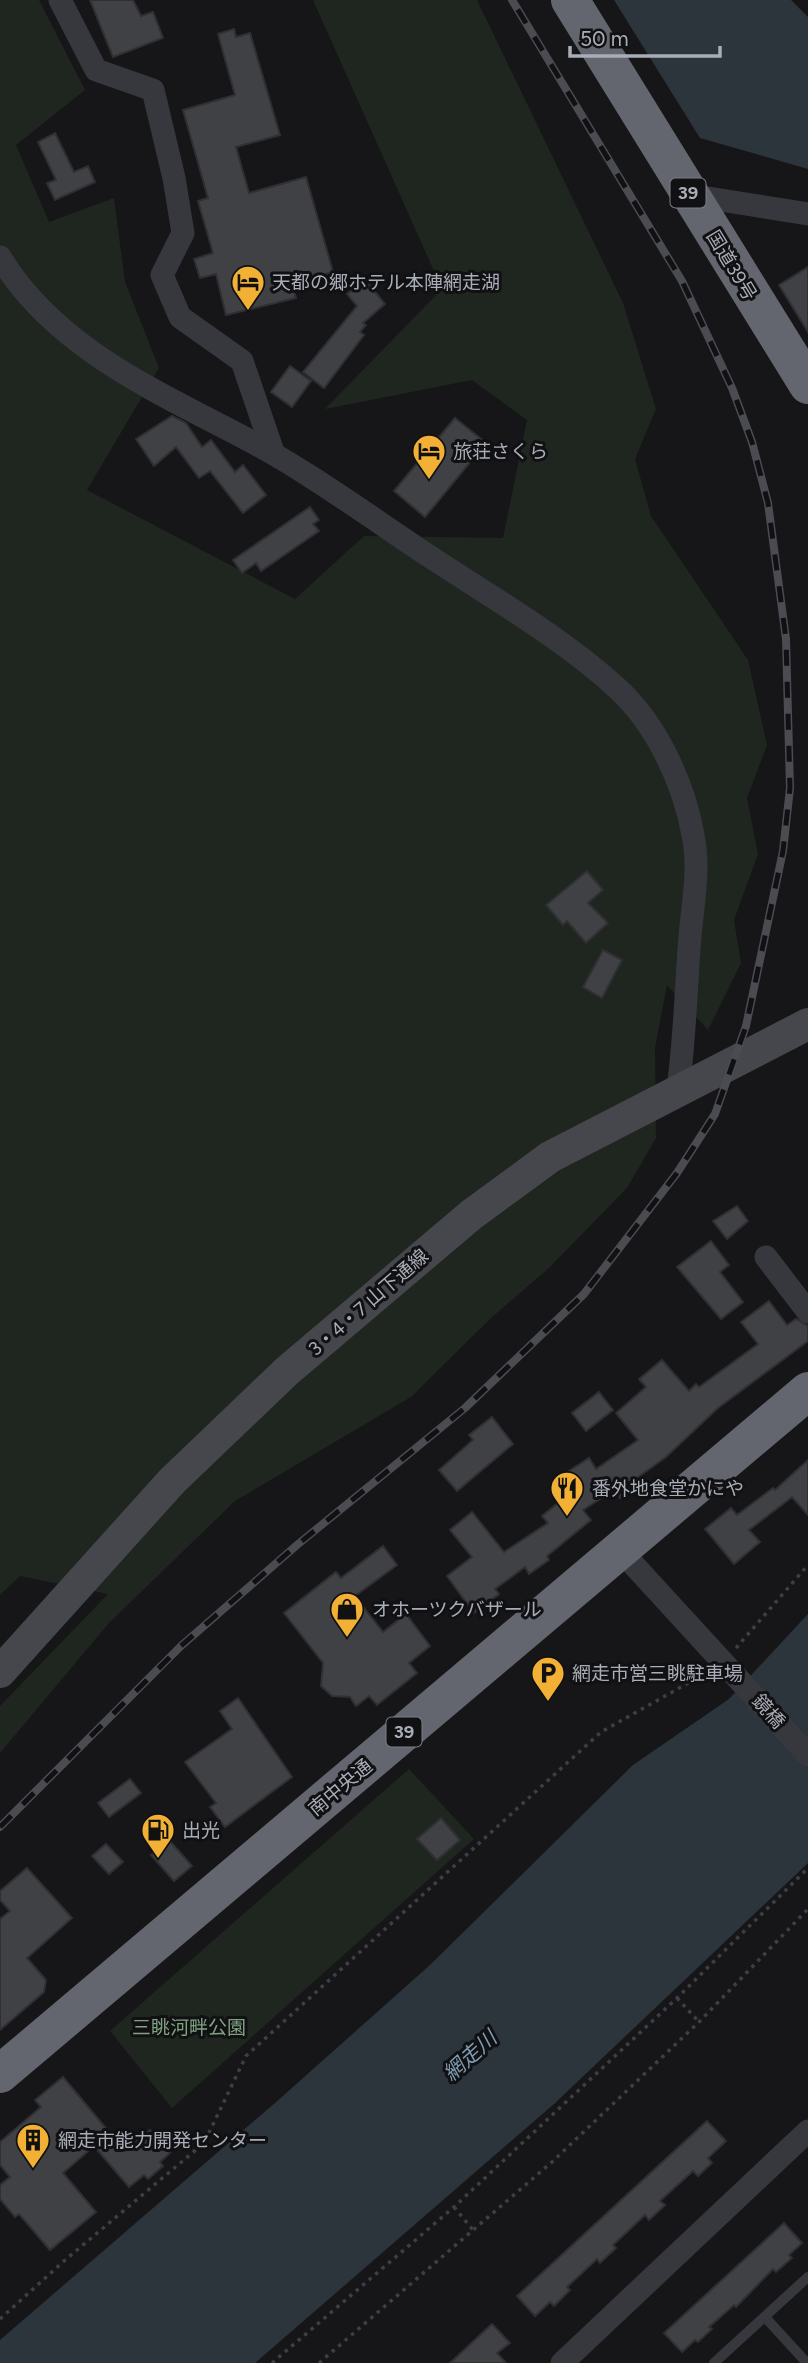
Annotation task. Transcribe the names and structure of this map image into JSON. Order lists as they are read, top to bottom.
{
  "streets": {
    "highway": ["39", "国道39号", "南中央通"],
    "street": ["3・4・7 山下通線", "鏡橋"]
  },
  "crossings": [
    ["鏡橋", "南中央通"]
  ],
  "water": ["網走川"],
  "parks": ["三眺河畔公園"],
  "places": {
    "hotel": ["天都の郷ホテル本陣網走湖", "旅荘さくら"],
    "restaurant": ["番外地食堂かにや"],
    "shop": ["オホーツクバザール"],
    "parking": ["網走市営三眺駐車場"],
    "fuel station": ["出光"],
    "building": ["網走市能力開発センター"]
  },
  "scale_bar": "50 m"
}
